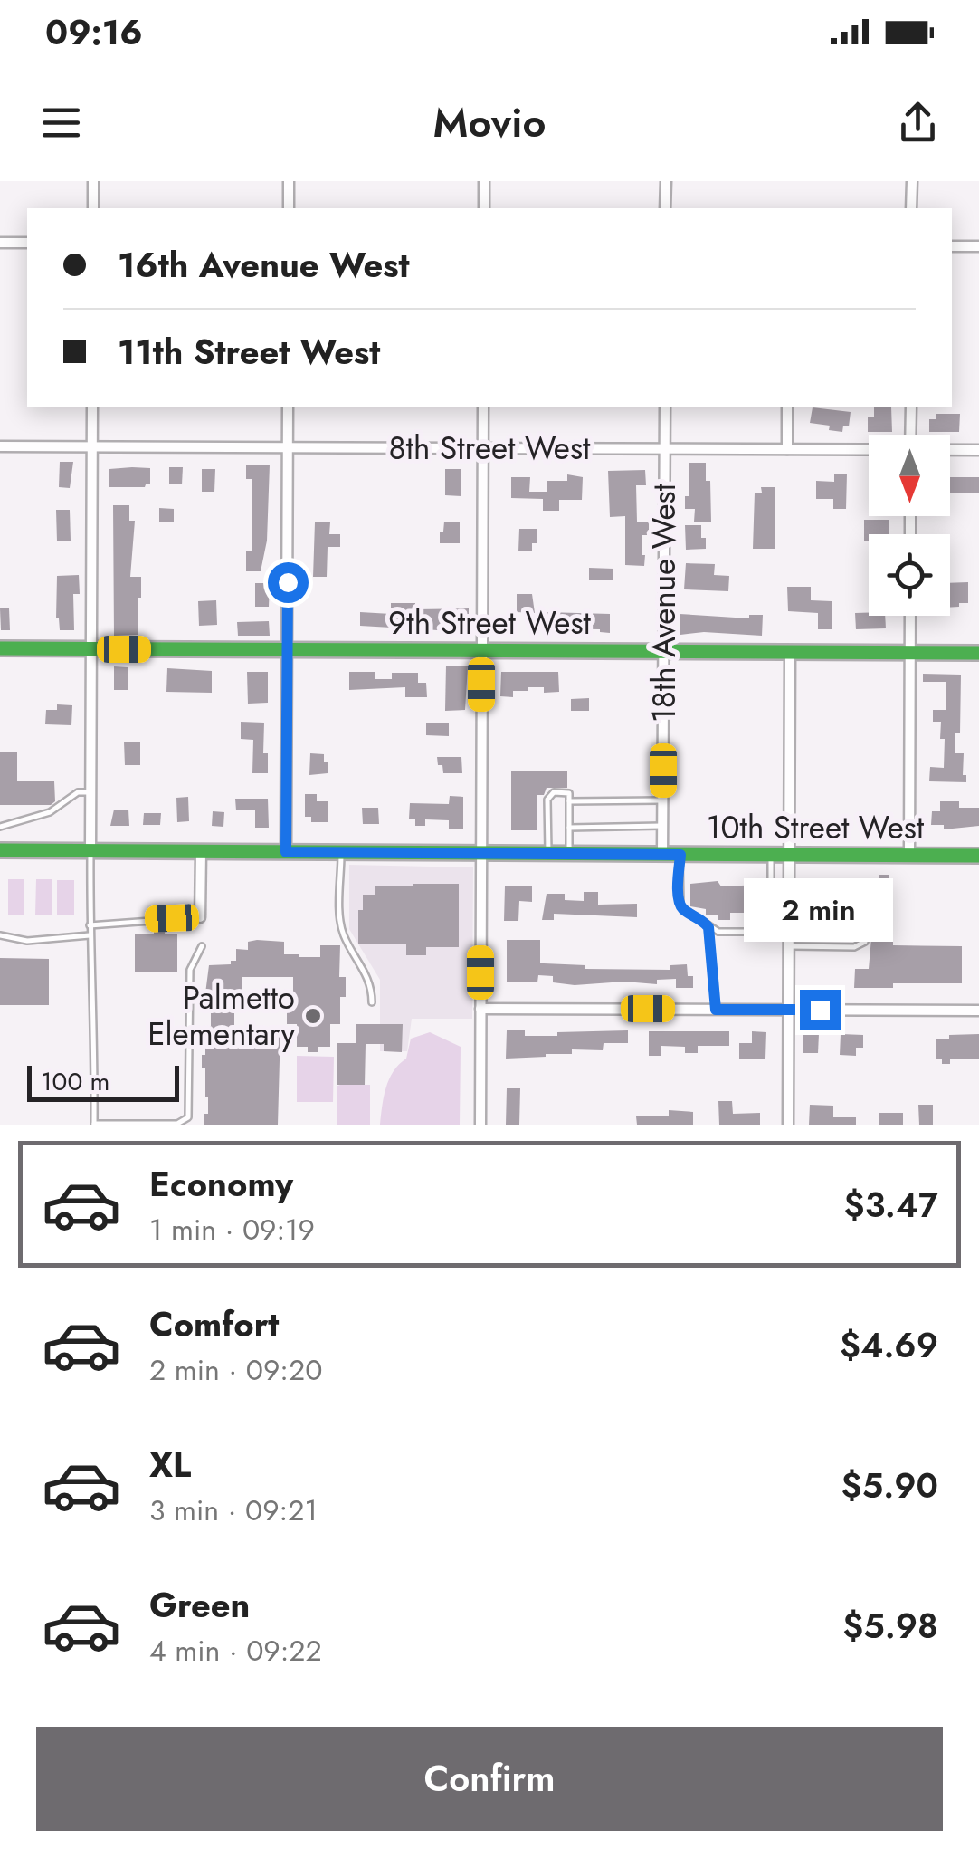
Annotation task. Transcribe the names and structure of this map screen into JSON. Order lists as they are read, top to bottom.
{
  "streets": {
    "street": [
      "8th Street West",
      "18th Avenue West",
      "9th Street West",
      "10th Street West"
    ]
  },
  "crossings": [
    ["8th Street West", "18th Avenue West"],
    ["18th Avenue West", "9th Street West"],
    ["18th Avenue West", "10th Street West"]
  ],
  "places": ["Palmetto Elementary"],
  "scale_bar": "100 m",
  "north": "bottom",
  "page": {
    "status": "09:16",
    "header": "Movio",
    "banner": ["16th Avenue West", "11th Street West"],
    "bubble": "2 min",
    "scale": "100 m",
    "list": [
      {
        "name": "Economy",
        "note": "1 min · 09:19",
        "value": "$3.47"
      },
      {
        "name": "Comfort",
        "note": "2 min · 09:20",
        "value": "$4.69"
      },
      {
        "name": "XL",
        "note": "3 min · 09:21",
        "value": "$5.90"
      },
      {
        "name": "Green",
        "note": "4 min · 09:22",
        "value": "$5.98"
      }
    ],
    "buttons": "Confirm"
  }
}
